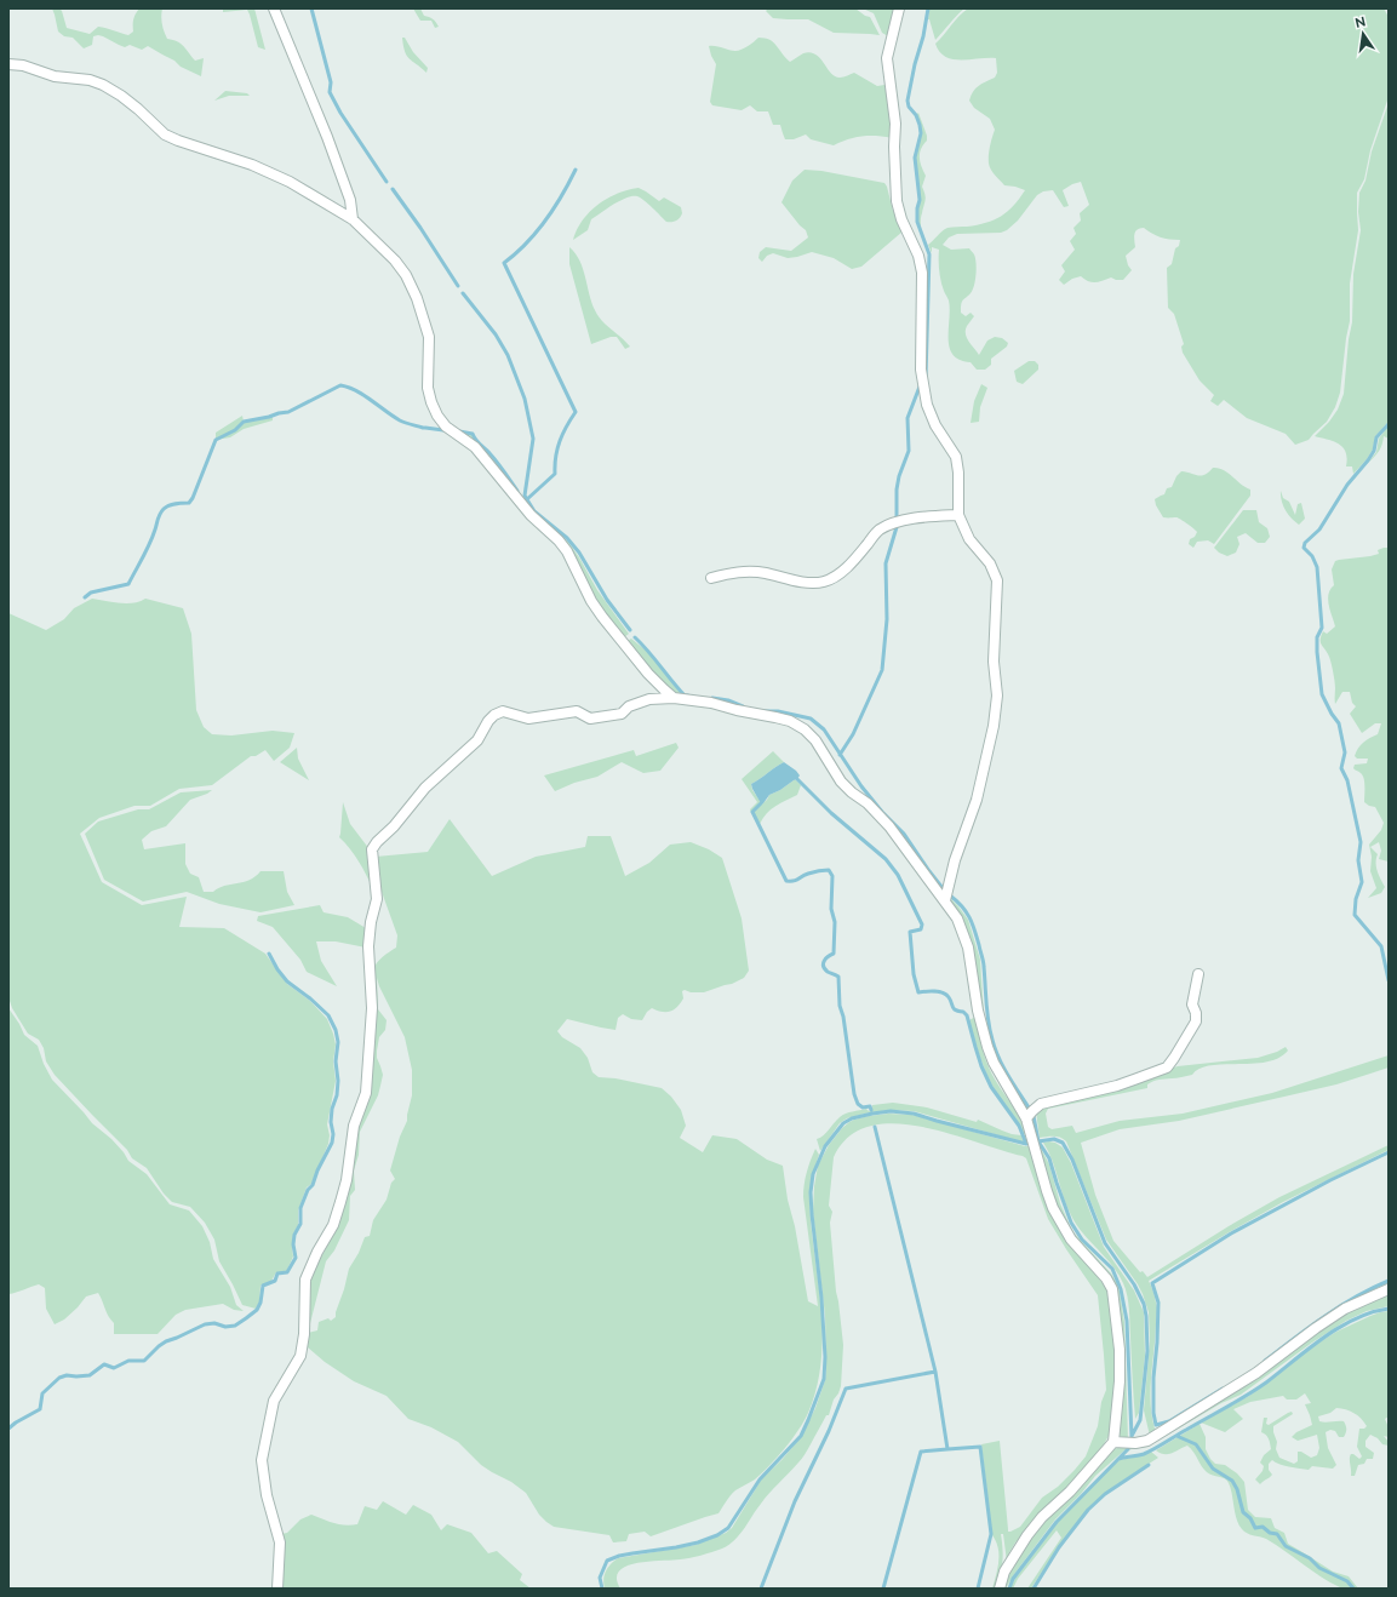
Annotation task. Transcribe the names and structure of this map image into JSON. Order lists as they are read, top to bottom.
{
  "north": "top"
}
